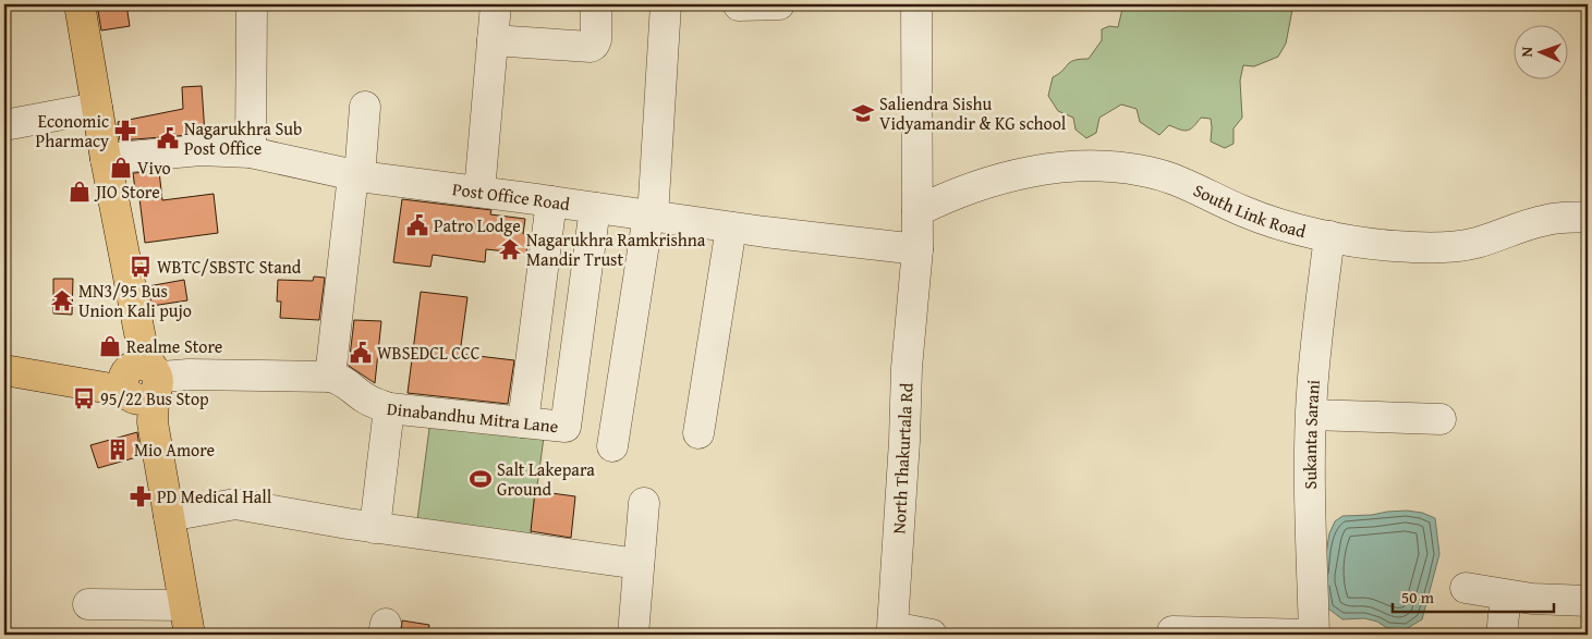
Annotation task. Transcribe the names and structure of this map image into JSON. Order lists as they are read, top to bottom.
{
  "streets": {
    "street": [
      "Post Office Road",
      "South Link Road",
      "Dinabandhu Mitra Lane",
      "Sukanta Sarani",
      "North Thakurtala Rd"
    ]
  },
  "crossings": [
    ["Post Office Road", "Dinabandhu Mitra Lane"],
    ["Post Office Road", "North Thakurtala Rd"],
    ["South Link Road", "Sukanta Sarani"]
  ],
  "places": {
    "school or university": ["Saliendra Sishu Vidyamandir & KG school"],
    "pharmacy": ["Economic Pharmacy", "PD Medical Hall"],
    "public building": ["Nagarukhra Sub Post Office", "Patro Lodge", "WBSEDCL CCC"],
    "shop": ["Vivo", "JIO Store", "Realme Store"],
    "temple": ["Nagarukhra Ramkrishna Mandir Trust", "MN3/95 Bus Union Kali pujo"],
    "bus stop": ["WBTC/SBSTC Stand", "95/22 Bus Stop"],
    "building": ["Mio Amore"],
    "sports": ["Salt Lakepara Ground"]
  },
  "scale_bar": "50 m",
  "north": "left"
}
